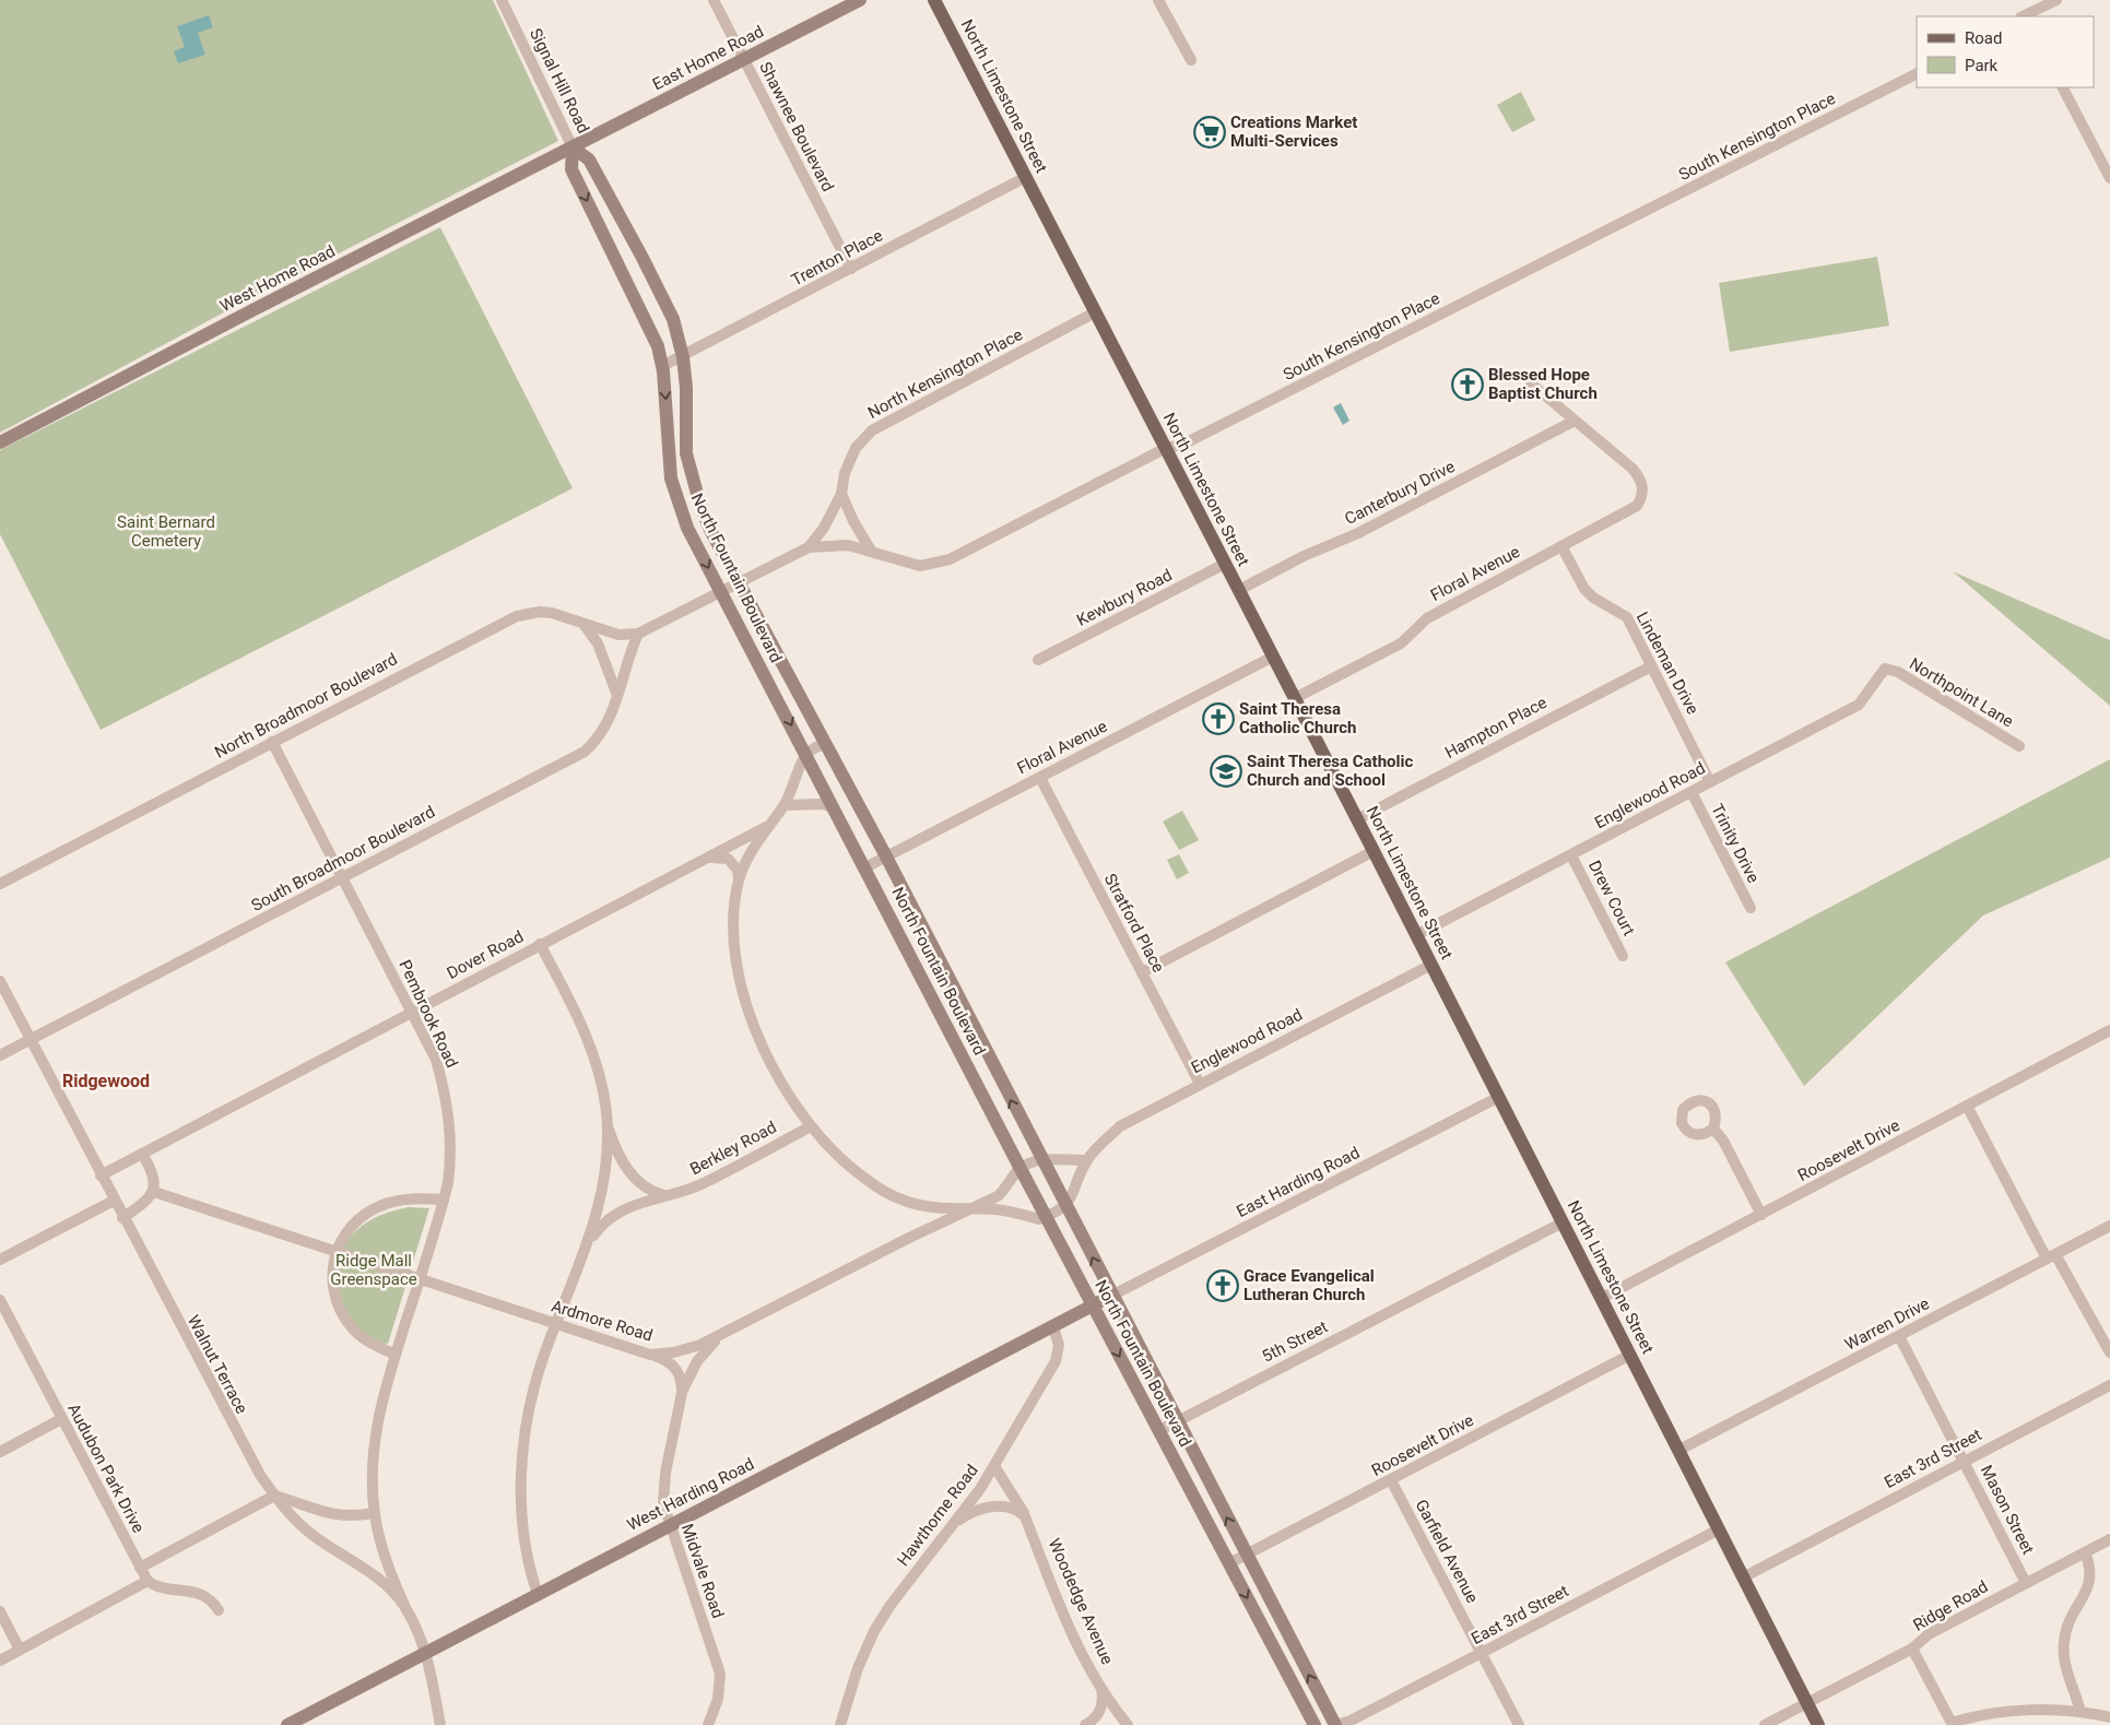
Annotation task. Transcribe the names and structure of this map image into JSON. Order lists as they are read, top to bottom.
{
  "streets": {
    "main road": ["North Limestone Street"],
    "street": [
      "East Home Road",
      "Signal Hill Road",
      "Shawnee Boulevard",
      "South Kensington Place",
      "Trenton Place",
      "West Home Road",
      "North Kensington Place",
      "Canterbury Drive",
      "Floral Avenue",
      "North Fountain Boulevard",
      "Kewbury Road",
      "Lindeman Drive",
      "Northpoint Lane",
      "North Broadmoor Boulevard",
      "Hampton Place",
      "Englewood Road",
      "Trinity Drive",
      "South Broadmoor Boulevard",
      "Drew Court",
      "Stratford Place",
      "Dover Road",
      "Pembrook Road",
      "Berkley Road",
      "Roosevelt Drive",
      "East Harding Road",
      "Ardmore Road",
      "Warren Drive",
      "5th Street",
      "Walnut Terrace",
      "East 3rd Street",
      "Audubon Park Drive",
      "West Harding Road",
      "Mason Street",
      "Hawthorne Road",
      "Garfield Avenue",
      "Midvale Road",
      "Woodedge Avenue",
      "Ridge Road"
    ]
  },
  "crossings": [
    ["East Home Road", "Signal Hill Road"],
    ["East Home Road", "Shawnee Boulevard"],
    ["East Home Road", "West Home Road"],
    ["East Home Road", "North Fountain Boulevard"],
    ["Signal Hill Road", "West Home Road"],
    ["Signal Hill Road", "North Fountain Boulevard"],
    ["North Limestone Street", "South Kensington Place"],
    ["North Limestone Street", "Trenton Place"],
    ["North Limestone Street", "North Kensington Place"],
    ["North Limestone Street", "Canterbury Drive"],
    ["North Limestone Street", "Floral Avenue"],
    ["North Limestone Street", "Kewbury Road"],
    ["North Limestone Street", "Hampton Place"],
    ["North Limestone Street", "Englewood Road"],
    ["North Limestone Street", "Roosevelt Drive"],
    ["North Limestone Street", "East Harding Road"],
    ["North Limestone Street", "Warren Drive"],
    ["North Limestone Street", "5th Street"],
    ["North Limestone Street", "East 3rd Street"],
    ["North Limestone Street", "Ridge Road"],
    ["Shawnee Boulevard", "Trenton Place"],
    ["South Kensington Place", "North Kensington Place"],
    ["Trenton Place", "North Fountain Boulevard"],
    ["West Home Road", "North Fountain Boulevard"],
    ["Canterbury Drive", "Floral Avenue"],
    ["Floral Avenue", "North Fountain Boulevard"],
    ["Floral Avenue", "Lindeman Drive"],
    ["Floral Avenue", "Stratford Place"],
    ["North Fountain Boulevard", "Englewood Road"],
    ["North Fountain Boulevard", "Roosevelt Drive"],
    ["North Fountain Boulevard", "East Harding Road"],
    ["North Fountain Boulevard", "Ardmore Road"],
    ["North Fountain Boulevard", "5th Street"],
    ["North Fountain Boulevard", "East 3rd Street"],
    ["North Fountain Boulevard", "West Harding Road"],
    ["Lindeman Drive", "Hampton Place"],
    ["Lindeman Drive", "Englewood Road"],
    ["Northpoint Lane", "Englewood Road"],
    ["North Broadmoor Boulevard", "South Broadmoor Boulevard"],
    ["North Broadmoor Boulevard", "Pembrook Road"],
    ["Englewood Road", "Trinity Drive"],
    ["Englewood Road", "Drew Court"],
    ["Englewood Road", "Stratford Place"],
    ["South Broadmoor Boulevard", "Pembrook Road"],
    ["South Broadmoor Boulevard", "Walnut Terrace"],
    ["Dover Road", "Pembrook Road"],
    ["Dover Road", "Walnut Terrace"],
    ["Pembrook Road", "Ardmore Road"],
    ["Pembrook Road", "Walnut Terrace"],
    ["Roosevelt Drive", "Garfield Avenue"],
    ["East Harding Road", "West Harding Road"],
    ["Ardmore Road", "Midvale Road"],
    ["Warren Drive", "Mason Street"],
    ["Walnut Terrace", "West Harding Road"],
    ["East 3rd Street", "Mason Street"],
    ["East 3rd Street", "Garfield Avenue"],
    ["West Harding Road", "Hawthorne Road"],
    ["West Harding Road", "Midvale Road"],
    ["Mason Street", "Ridge Road"],
    ["Hawthorne Road", "Woodedge Avenue"]
  ],
  "districts": ["Ridgewood"],
  "parks": ["Saint Bernard Cemetery", "Ridge Mall Greenspace"],
  "places": {
    "supermarket": ["Creations Market Multi-Services"],
    "church": ["Blessed Hope Baptist Church", "Saint Theresa Catholic Church", "Grace Evangelical Lutheran Church"],
    "school or university": ["Saint Theresa Catholic Church and School"]
  },
  "legend": ["Road", "Park"]
}
